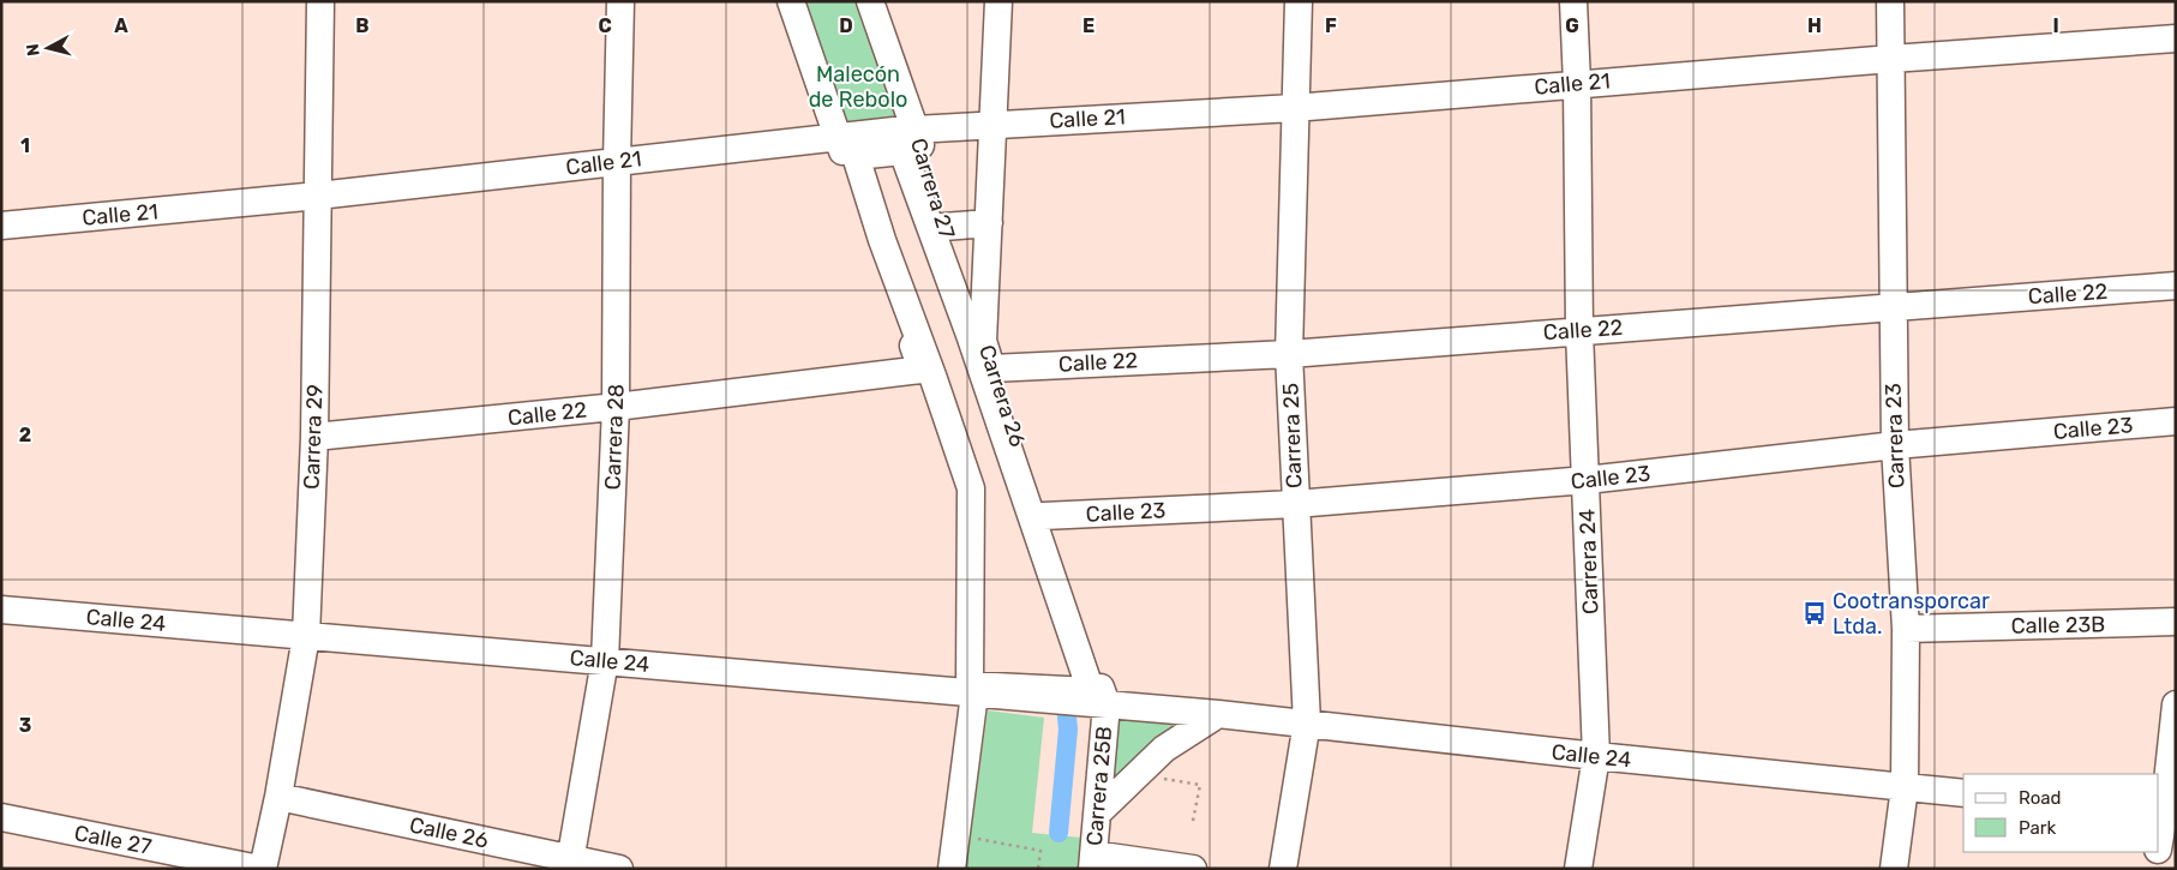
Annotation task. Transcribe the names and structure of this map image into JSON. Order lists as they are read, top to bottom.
{
  "streets": {
    "street": [
      "Calle 21",
      "Carrera 27",
      "Calle 22",
      "Carrera 26",
      "Calle 23",
      "Carrera 25",
      "Carrera 23",
      "Carrera 29",
      "Carrera 28",
      "Carrera 24",
      "Calle 24",
      "Calle 23B",
      "Carrera 25B",
      "Calle 26",
      "Calle 27"
    ]
  },
  "crossings": [
    ["Calle 21", "Carrera 27"],
    ["Calle 21", "Calle 22"],
    ["Calle 21", "Carrera 26"],
    ["Calle 21", "Carrera 25"],
    ["Calle 21", "Carrera 23"],
    ["Calle 21", "Carrera 29"],
    ["Calle 21", "Carrera 28"],
    ["Calle 21", "Carrera 24"],
    ["Carrera 27", "Carrera 26"],
    ["Calle 22", "Carrera 26"],
    ["Calle 22", "Carrera 25"],
    ["Calle 22", "Carrera 23"],
    ["Calle 22", "Carrera 29"],
    ["Calle 22", "Carrera 28"],
    ["Calle 22", "Carrera 24"],
    ["Carrera 26", "Calle 23"],
    ["Carrera 26", "Calle 24"],
    ["Carrera 26", "Carrera 25B"],
    ["Calle 23", "Carrera 25"],
    ["Calle 23", "Carrera 23"],
    ["Calle 23", "Carrera 24"],
    ["Carrera 25", "Calle 24"],
    ["Carrera 23", "Calle 24"],
    ["Carrera 23", "Calle 23B"],
    ["Carrera 29", "Calle 24"],
    ["Carrera 29", "Calle 26"],
    ["Carrera 29", "Calle 27"],
    ["Carrera 28", "Calle 24"],
    ["Carrera 28", "Calle 26"],
    ["Carrera 24", "Calle 24"],
    ["Calle 24", "Carrera 25B"]
  ],
  "parks": ["Malecón de Rebolo"],
  "places": {
    "bus stop": ["Cootransporcar Ltda."]
  },
  "legend": ["Road", "Park"],
  "north": "left",
  "grid": {
    "columns": [
      "A",
      "B",
      "C",
      "D",
      "E",
      "F",
      "G",
      "H",
      "I"
    ],
    "rows": ["1", "2", "3"]
  }
}
